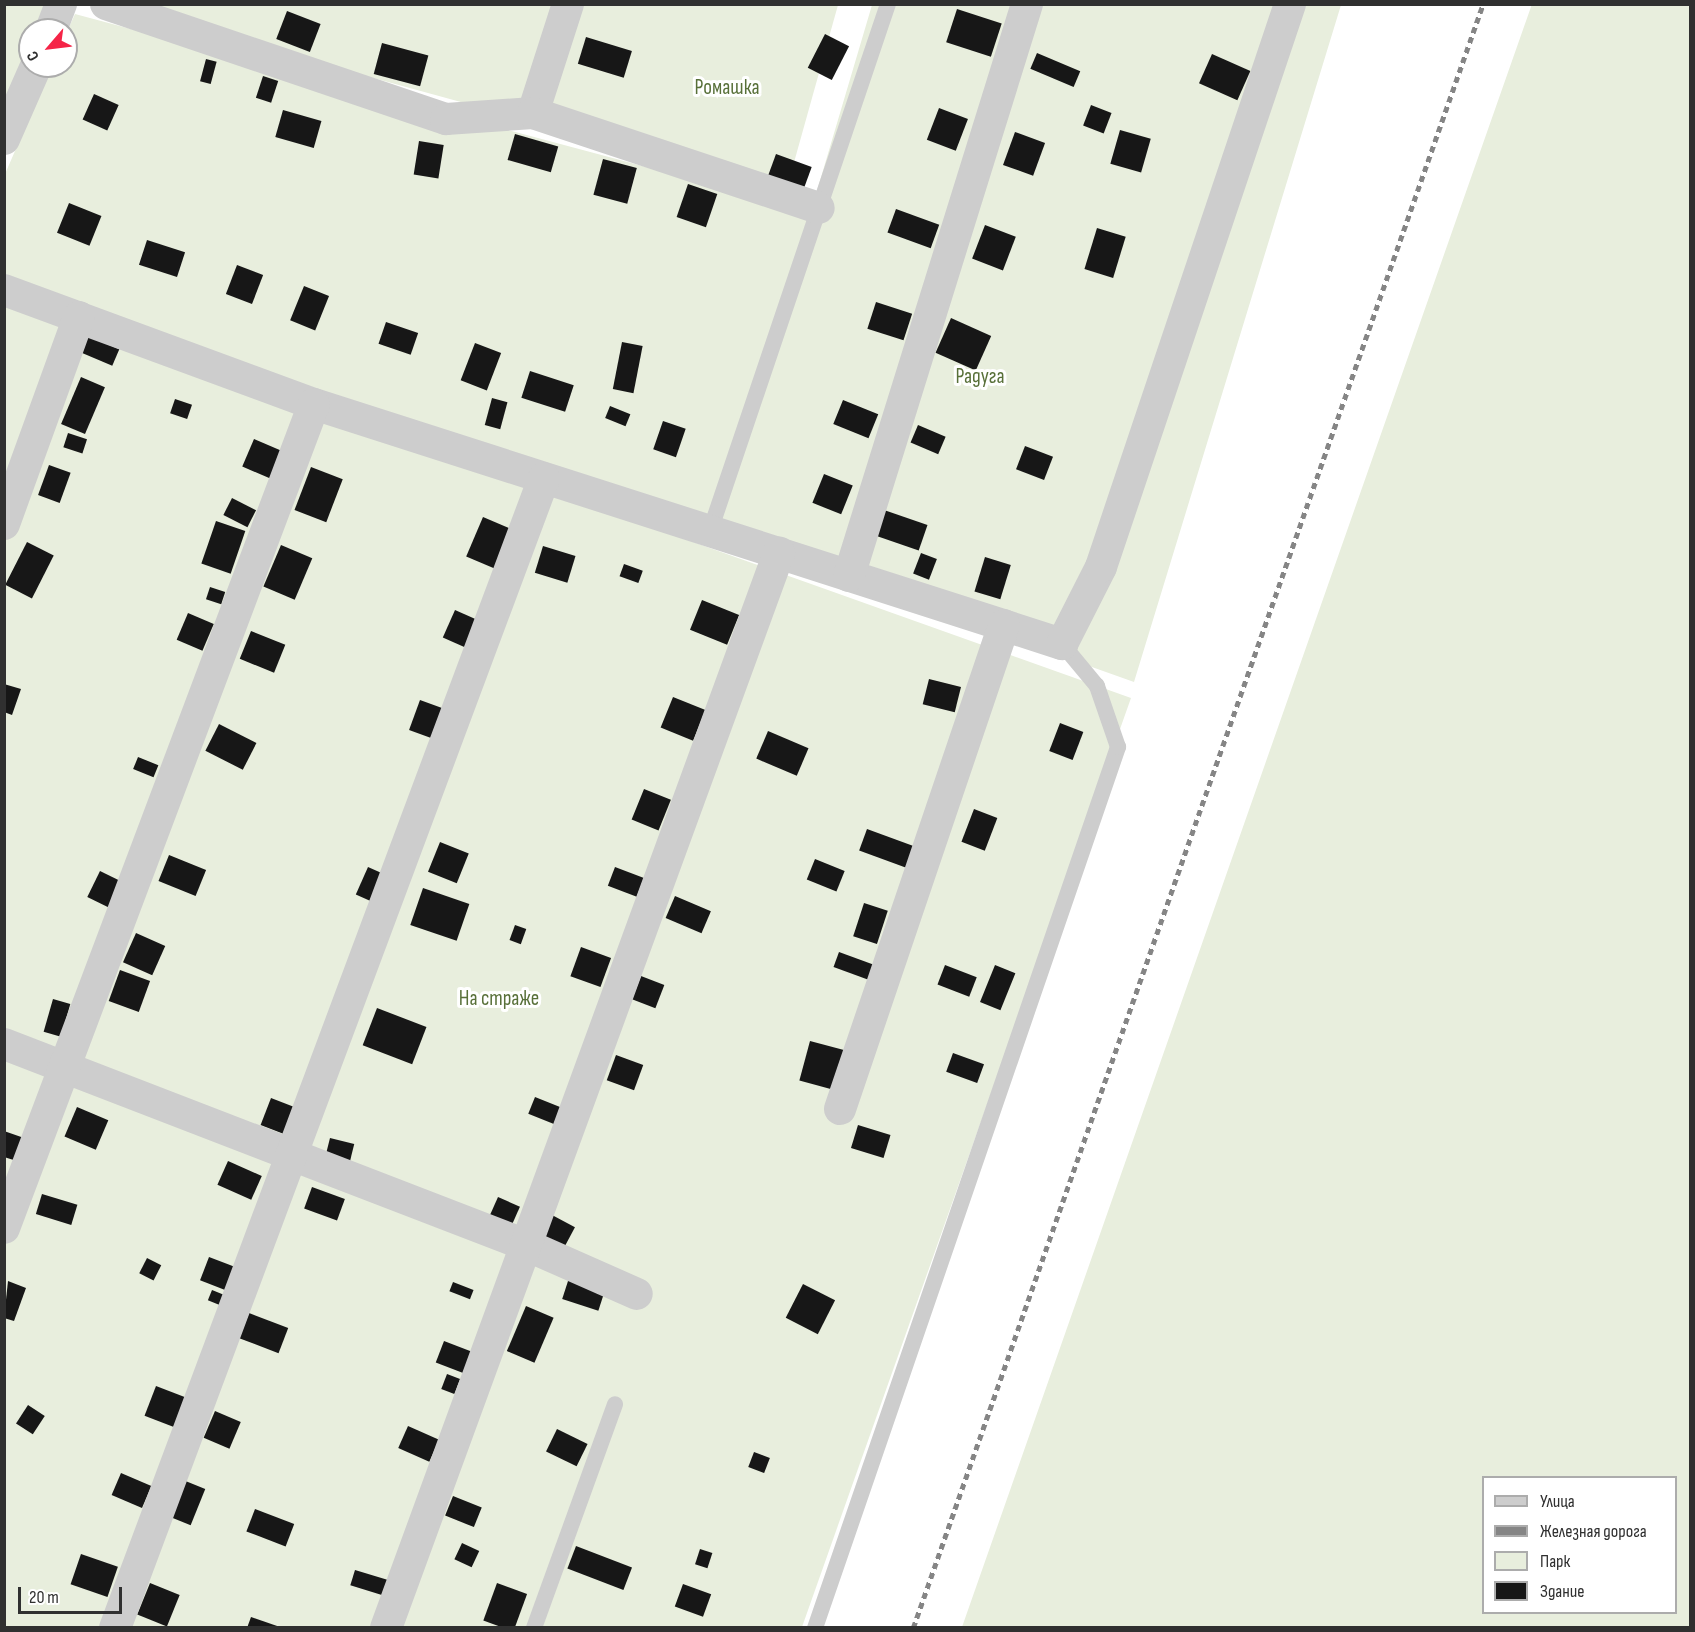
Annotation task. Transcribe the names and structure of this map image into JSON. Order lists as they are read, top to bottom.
{
  "parks": ["Ромашка", "Радуга", "На страже"],
  "legend": [
    "Улица",
    "Железная дорога",
    "Парк",
    "Здание"
  ],
  "scale_bar": "20 m",
  "north": "bottom left"
}
